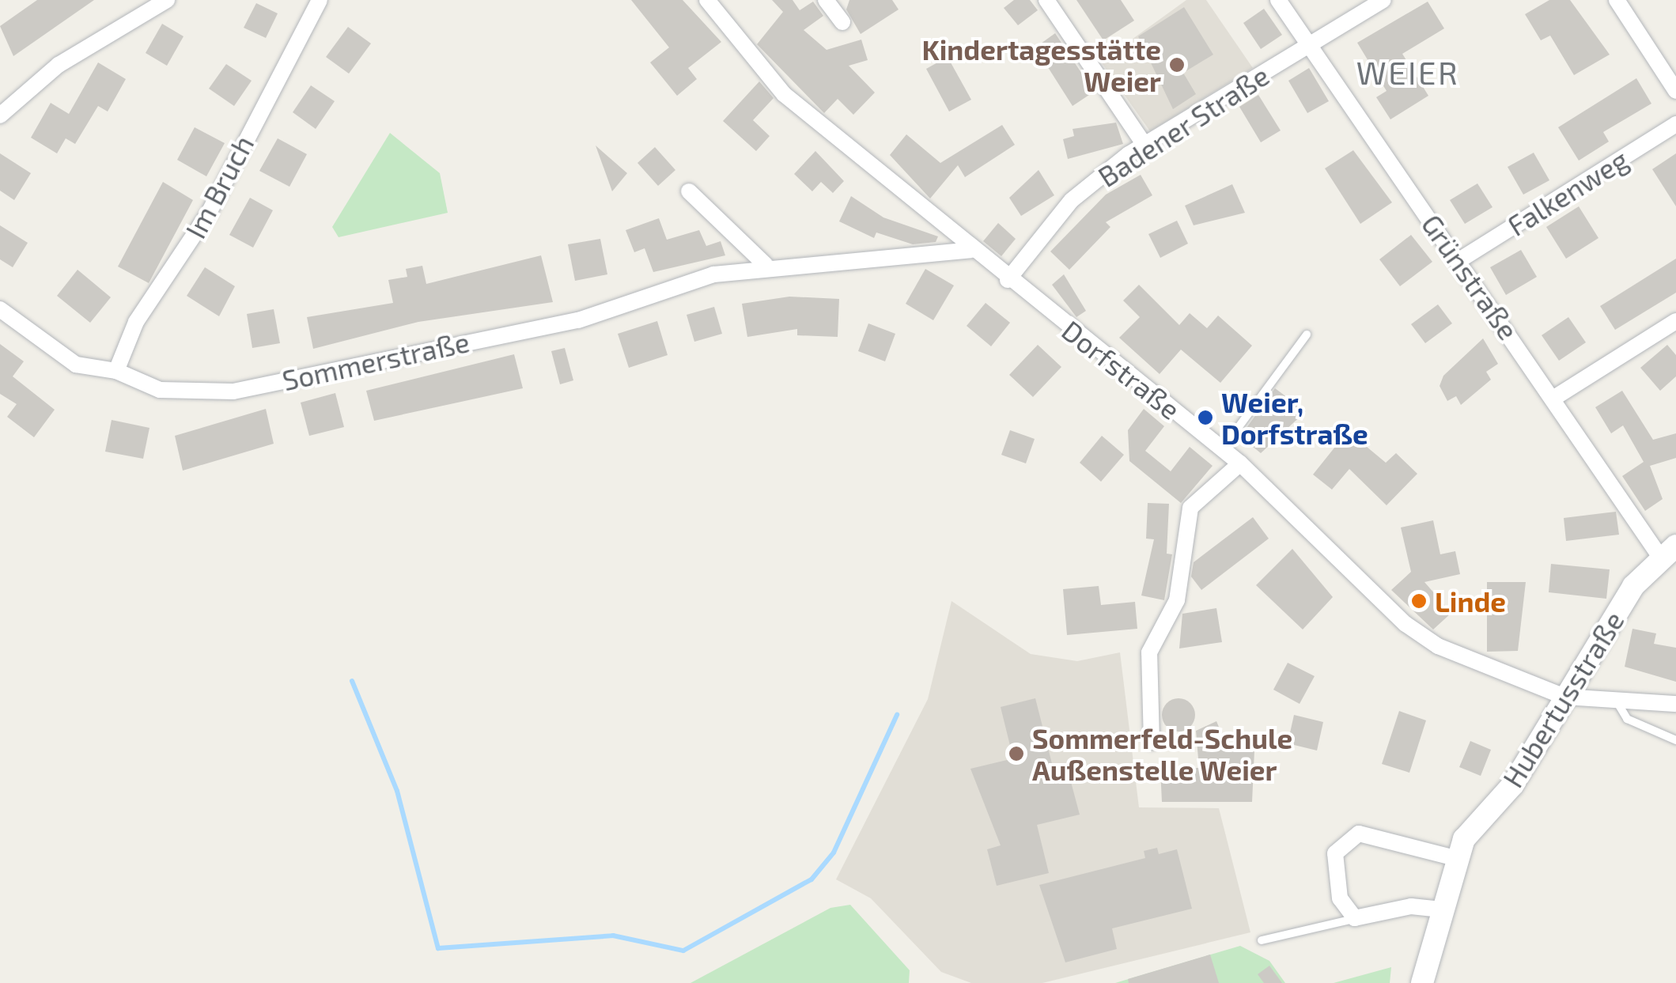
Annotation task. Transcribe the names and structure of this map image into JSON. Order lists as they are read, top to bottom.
{
  "streets": {
    "street": [
      "Badener Straße",
      "Im Bruch",
      "Falkenweg",
      "Grünstraße",
      "Sommerstraße",
      "Dorfstraße",
      "Hubertusstraße"
    ]
  },
  "crossings": [
    ["Badener Straße", "Grünstraße"],
    ["Badener Straße", "Dorfstraße"],
    ["Im Bruch", "Sommerstraße"],
    ["Falkenweg", "Grünstraße"],
    ["Grünstraße", "Hubertusstraße"],
    ["Sommerstraße", "Dorfstraße"],
    ["Dorfstraße", "Hubertusstraße"]
  ],
  "districts": ["WEIER"],
  "places": [
    "Kindertagesstätte Weier",
    "Weier, Dorfstraße",
    "Linde",
    "Sommerfeld-Schule Außenstelle Weier"
  ]
}
